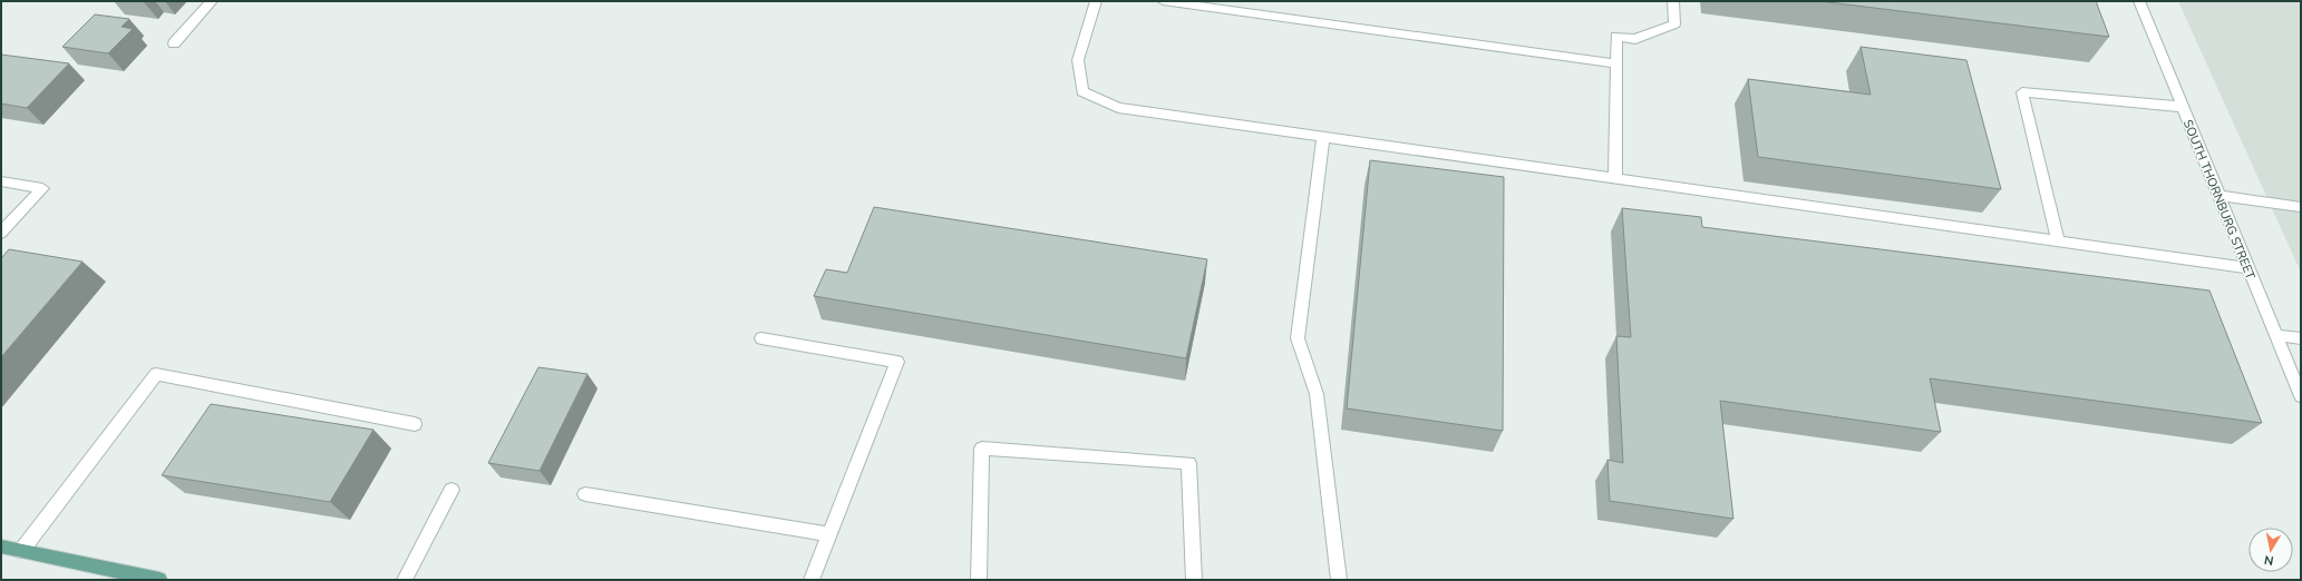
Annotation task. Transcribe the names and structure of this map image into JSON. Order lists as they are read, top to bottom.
{
  "streets": {
    "street": ["SOUTH THORNBURG STREET"]
  },
  "north": "bottom"
}
